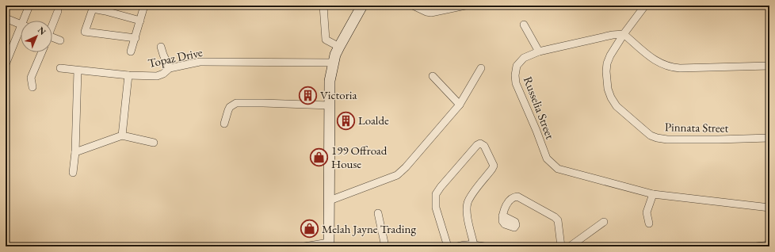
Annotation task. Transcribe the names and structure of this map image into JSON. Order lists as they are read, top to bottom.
{
  "streets": {
    "street": ["Topaz Drive", "Russelia Street", "Pinnata Street"]
  },
  "crossings": [
    ["Russelia Street", "Pinnata Street"]
  ],
  "places": {
    "building": ["Victoria", "Loalde"],
    "shop": ["199 Offroad House", "Melah Jayne Trading"]
  },
  "north": "top right"
}
